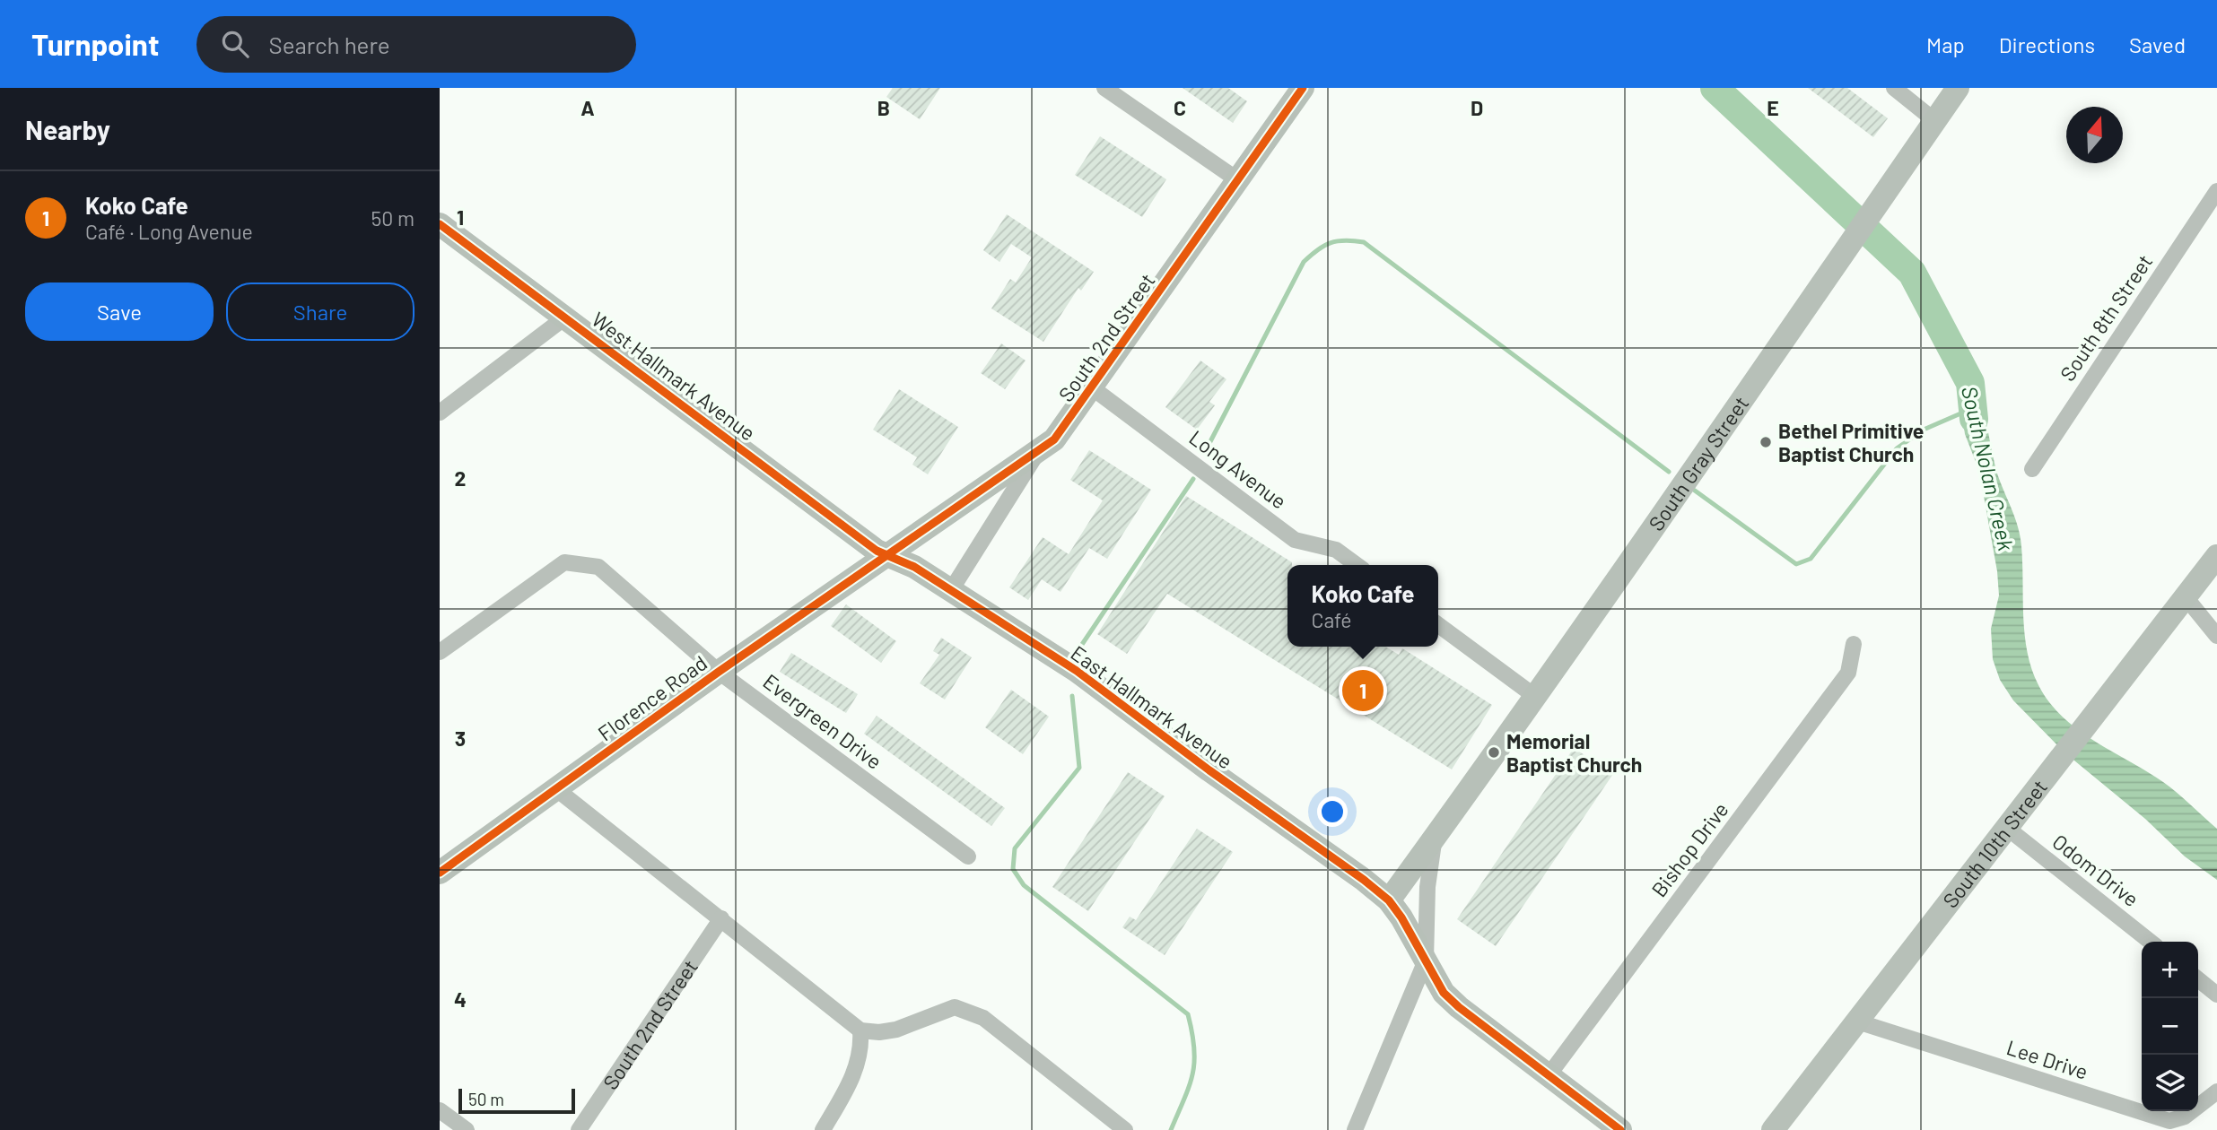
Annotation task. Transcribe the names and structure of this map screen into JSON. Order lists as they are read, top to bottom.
{
  "streets": {
    "street": [
      "South 8th Street",
      "South 2nd Street",
      "West Hallmark Avenue",
      "South Gray Street",
      "Long Avenue",
      "Florence Road",
      "East Hallmark Avenue",
      "Evergreen Drive",
      "South 10th Street",
      "Bishop Drive",
      "Odom Drive",
      "Lee Drive"
    ]
  },
  "crossings": [
    ["South 2nd Street", "West Hallmark Avenue"],
    ["South 2nd Street", "Long Avenue"],
    ["South 2nd Street", "Florence Road"],
    ["South 2nd Street", "East Hallmark Avenue"],
    ["West Hallmark Avenue", "Florence Road"],
    ["West Hallmark Avenue", "East Hallmark Avenue"],
    ["South Gray Street", "East Hallmark Avenue"],
    ["Florence Road", "East Hallmark Avenue"],
    ["Florence Road", "Evergreen Drive"],
    ["East Hallmark Avenue", "Bishop Drive"],
    ["South 10th Street", "Odom Drive"],
    ["South 10th Street", "Lee Drive"]
  ],
  "water": ["South Nolan Creek"],
  "places": ["Bethel Primitive Baptist Church", "Memorial Baptist Church"],
  "scale_bar": "50 m",
  "north": "top",
  "page": {
    "header": "Turnpoint",
    "search": "Search here",
    "nav": ["Map", "Directions", "Saved"],
    "heading": "Nearby",
    "list": [
      {
        "mark": "1",
        "name": "Koko Cafe",
        "note": "Café · Long Avenue",
        "value": "50 m"
      }
    ],
    "buttons": ["Save", "Share"],
    "popup": ["Koko Cafe", "Café"],
    "pins": "1",
    "map_buttons": ["+", "−"],
    "scale": "50 m"
  },
  "grid": {
    "columns": [
      "A",
      "B",
      "C",
      "D",
      "E"
    ],
    "rows": [
      "1",
      "2",
      "3",
      "4"
    ]
  }
}
